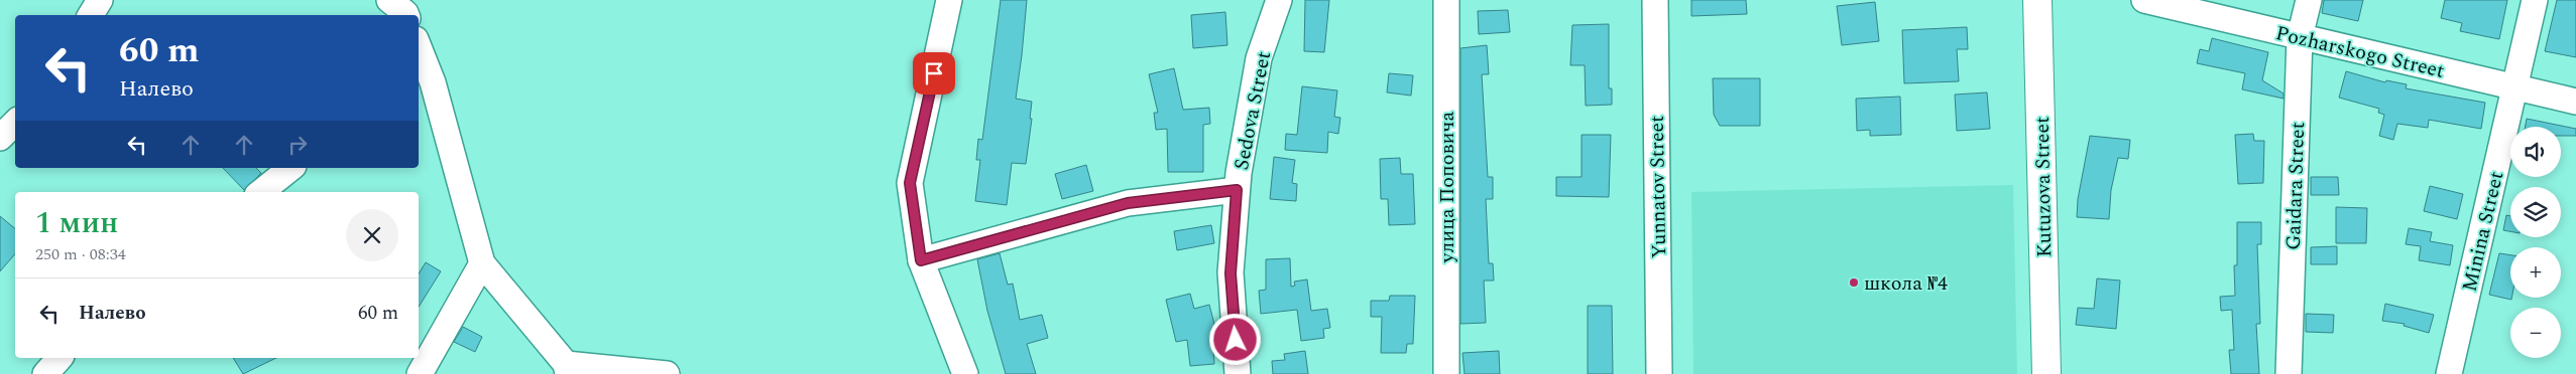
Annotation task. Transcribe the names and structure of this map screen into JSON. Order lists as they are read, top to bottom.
{
  "streets": {
    "main road": ["Kutuzova Street"],
    "street": [
      "Pozharskogo Street",
      "Sedova Street",
      "Gaidara Street",
      "улица Поповича",
      "Yunnatov Street",
      "Minina Street"
    ]
  },
  "crossings": [
    ["Pozharskogo Street", "Gaidara Street"],
    ["Pozharskogo Street", "Minina Street"]
  ],
  "places": ["школа №4"],
  "page": {
    "turn": ["60 m", "Налево"],
    "map_buttons": ["+", "−"],
    "heading": ["1 мин", "250 m · 08:34"],
    "list": [
      {
        "name": "Налево",
        "value": "60 m"
      }
    ]
  }
}
